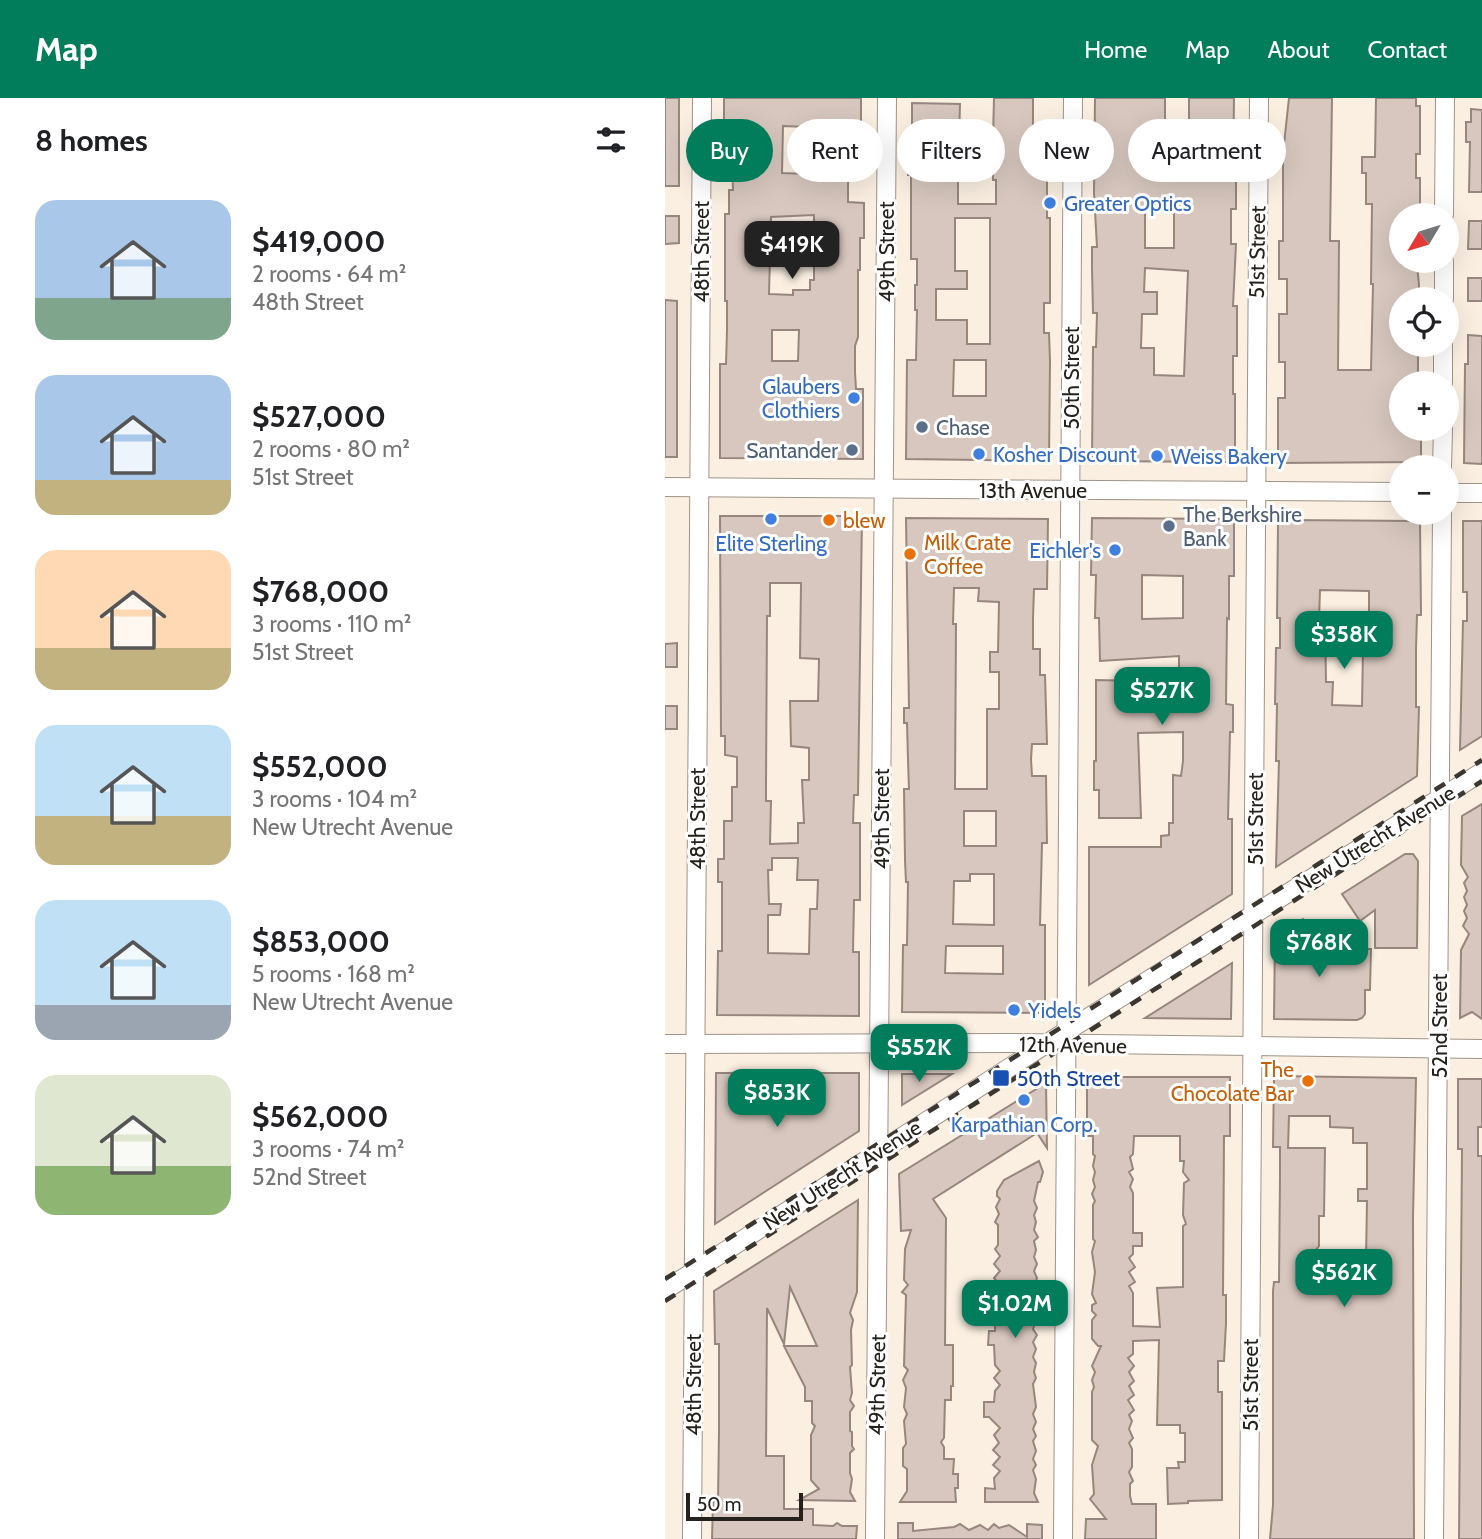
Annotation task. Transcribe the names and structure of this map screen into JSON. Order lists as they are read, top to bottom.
{
  "streets": {
    "street": [
      "48th Street",
      "49th Street",
      "51st Street",
      "50th Street",
      "13th Avenue",
      "New Utrecht Avenue",
      "52nd Street",
      "12th Avenue"
    ]
  },
  "crossings": [
    ["48th Street", "13th Avenue"],
    ["48th Street", "New Utrecht Avenue"],
    ["48th Street", "12th Avenue"],
    ["49th Street", "13th Avenue"],
    ["49th Street", "New Utrecht Avenue"],
    ["49th Street", "12th Avenue"],
    ["51st Street", "13th Avenue"],
    ["51st Street", "New Utrecht Avenue"],
    ["51st Street", "12th Avenue"],
    ["50th Street", "13th Avenue"],
    ["50th Street", "New Utrecht Avenue"],
    ["50th Street", "12th Avenue"],
    ["New Utrecht Avenue", "52nd Street"],
    ["New Utrecht Avenue", "12th Avenue"],
    ["52nd Street", "12th Avenue"]
  ],
  "places": {
    "other": [
      "Greater Optics",
      "Glaubers Clothiers",
      "Chase",
      "Santander",
      "Kosher Discount",
      "Weiss Bakery",
      "Elite Sterling",
      "blew",
      "The Berkshire Bank",
      "Eichler's",
      "Milk Crate Coffee",
      "Yidels",
      "The Chocolate Bar",
      "Karpathian Corp."
    ],
    "transit": ["50th Street"]
  },
  "scale_bar": "50 m",
  "north": "bottom left",
  "page": {
    "header": "Map",
    "nav": [
      "Home",
      "Map",
      "About",
      "Contact"
    ],
    "heading": "8 homes",
    "chip": [
      "Buy",
      "Rent",
      "Filters",
      "New",
      "Apartment"
    ],
    "list": [
      {
        "name": "$419,000",
        "note": "2 rooms · 64 m² · 48th Street"
      },
      {
        "name": "$527,000",
        "note": "2 rooms · 80 m² · 51st Street"
      },
      {
        "name": "$768,000",
        "note": "3 rooms · 110 m² · 51st Street"
      },
      {
        "name": "$552,000",
        "note": "3 rooms · 104 m² · New Utrecht Avenue"
      },
      {
        "name": "$853,000",
        "note": "5 rooms · 168 m² · New Utrecht Avenue"
      },
      {
        "name": "$562,000",
        "note": "3 rooms · 74 m² · 52nd Street"
      }
    ],
    "map_buttons": ["+", "−"],
    "price": [
      "$419K",
      "$358K",
      "$527K",
      "$768K",
      "$552K",
      "$853K",
      "$562K",
      "$1.02M"
    ],
    "scale": "50 m"
  }
}
